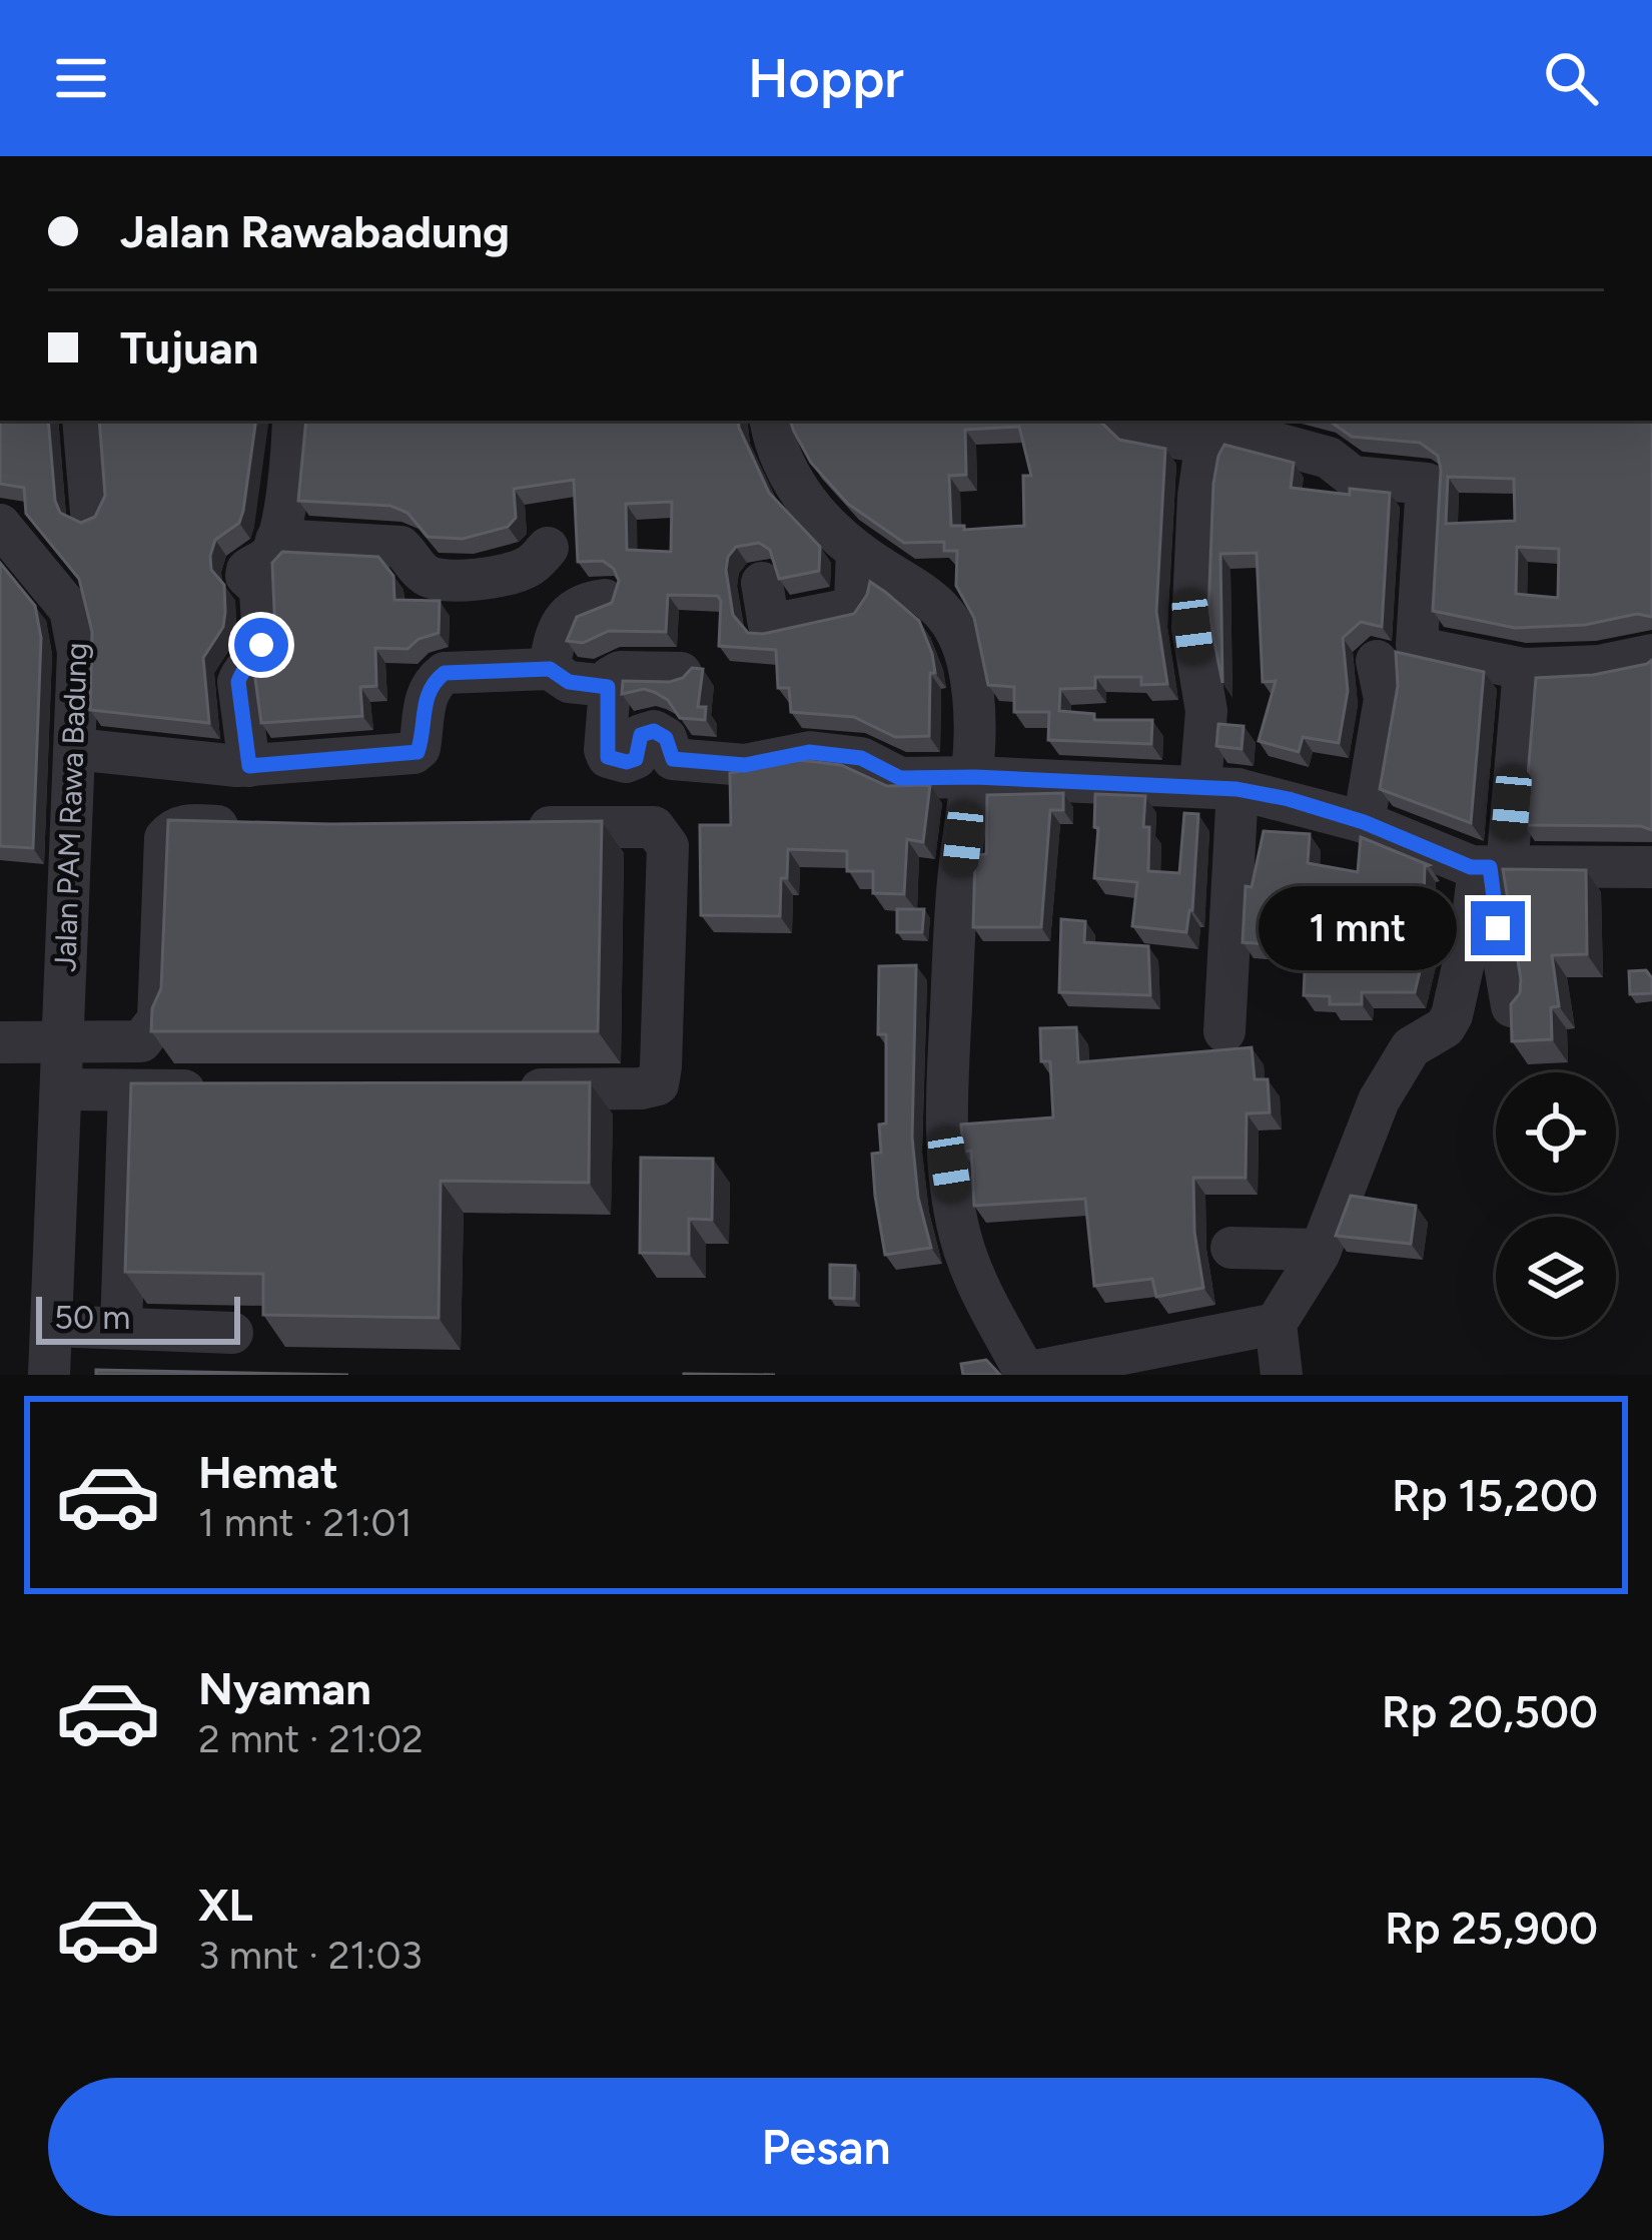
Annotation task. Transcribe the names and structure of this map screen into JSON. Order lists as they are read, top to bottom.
{
  "streets": {
    "street": ["Jalan PAM Rawa Badung"]
  },
  "scale_bar": "50 m",
  "page": {
    "header": "Hoppr",
    "banner": ["Jalan Rawabadung", "Tujuan"],
    "bubble": "1 mnt",
    "scale": "50 m",
    "list": [
      {
        "name": "Hemat",
        "note": "1 mnt · 21:01",
        "value": "Rp 15,200"
      },
      {
        "name": "Nyaman",
        "note": "2 mnt · 21:02",
        "value": "Rp 20,500"
      },
      {
        "name": "XL",
        "note": "3 mnt · 21:03",
        "value": "Rp 25,900"
      }
    ],
    "buttons": "Pesan"
  }
}
